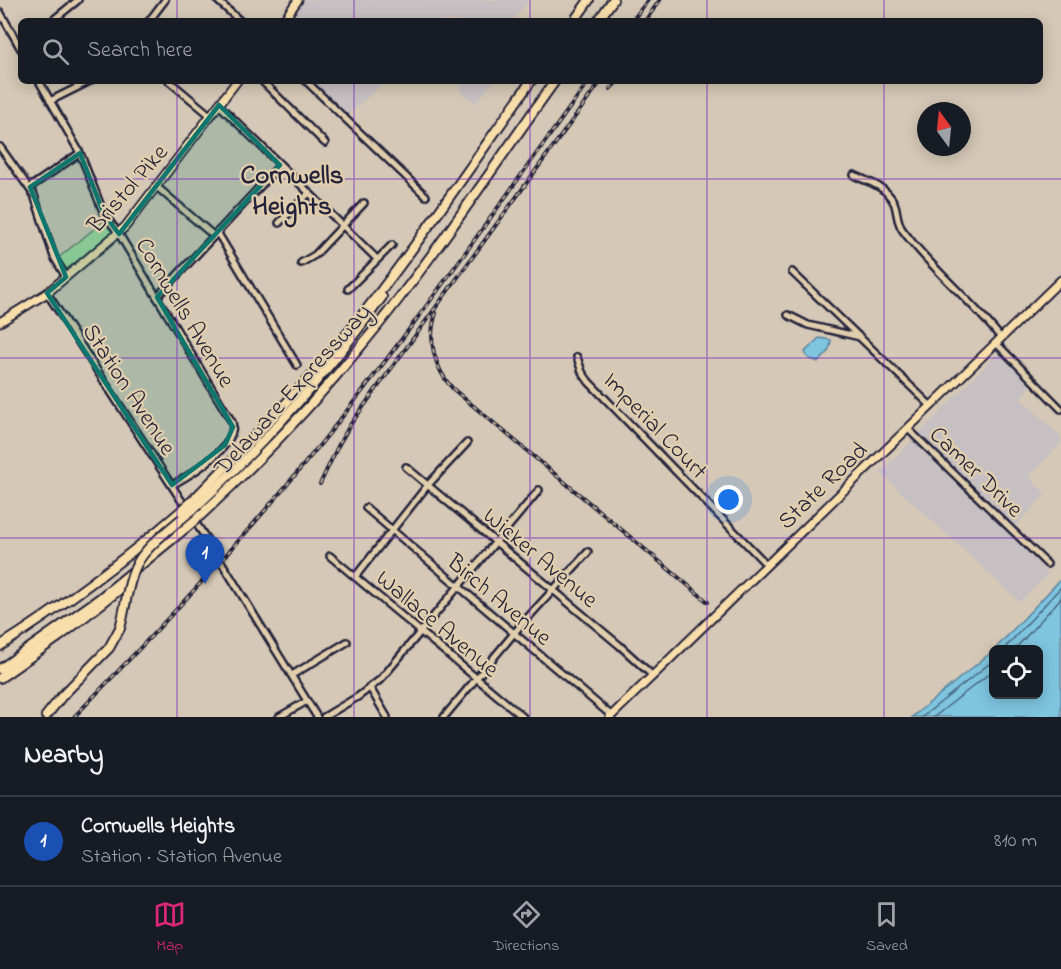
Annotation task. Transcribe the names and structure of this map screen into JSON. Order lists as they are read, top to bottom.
{
  "streets": {
    "highway": ["Delaware Expressway"],
    "main road": ["Bristol Pike", "State Road"],
    "street": [
      "Cornwells Avenue",
      "Station Avenue",
      "Imperial Court",
      "Camer Drive",
      "Wicker Avenue",
      "Birch Avenue",
      "Wallace Avenue"
    ]
  },
  "crossings": [
    ["Bristol Pike", "Cornwells Avenue"],
    ["Bristol Pike", "Station Avenue"],
    ["Cornwells Avenue", "Station Avenue"],
    ["Imperial Court", "State Road"],
    ["Camer Drive", "State Road"],
    ["State Road", "Wicker Avenue"],
    ["State Road", "Birch Avenue"]
  ],
  "districts": ["Cornwells Heights"],
  "north": "top",
  "page": {
    "search": "Search here",
    "pins": "1",
    "heading": "Nearby",
    "list": [
      {
        "mark": "1",
        "name": "Cornwells Heights",
        "note": "Station · Station Avenue",
        "value": "810 m"
      }
    ],
    "nav": ["Map", "Directions", "Saved"]
  }
}
